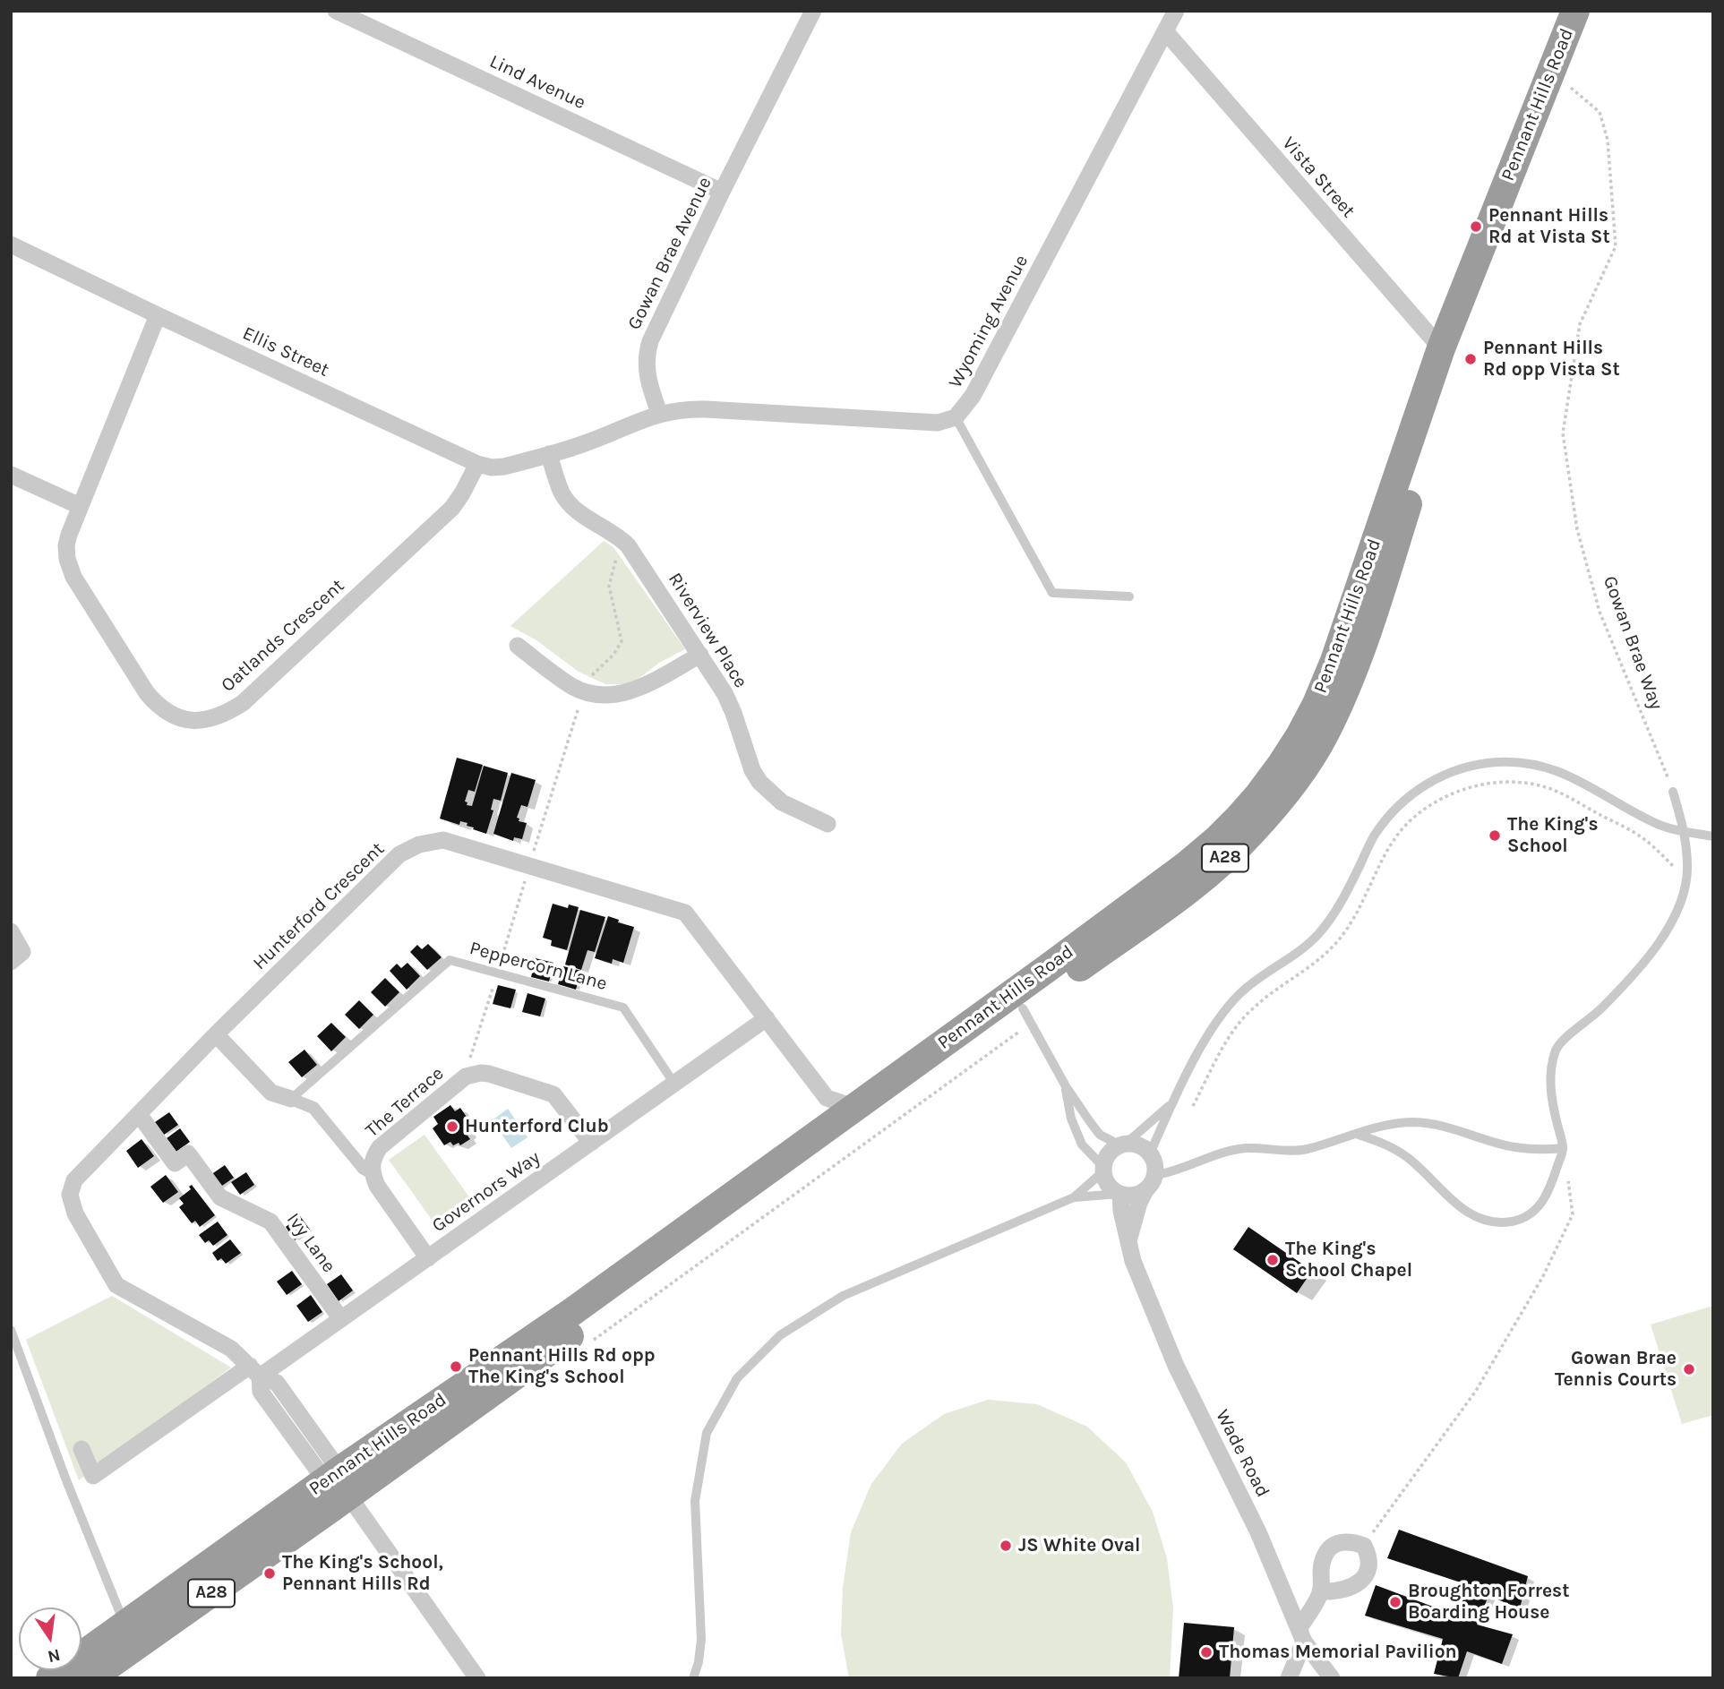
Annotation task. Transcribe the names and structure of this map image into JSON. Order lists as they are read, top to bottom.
{
  "streets": {
    "highway": ["Pennant Hills Road", "A28"],
    "street": [
      "Lind Avenue",
      "Vista Street",
      "Gowan Brae Avenue",
      "Wyoming Avenue",
      "Ellis Street",
      "Riverview Place",
      "Oatlands Crescent",
      "Hunterford Crescent",
      "The Terrace",
      "Governors Way",
      "Ivy Lane",
      "Wade Road"
    ],
    "lane": ["Peppercorn Lane"],
    "path": ["Gowan Brae Way"]
  },
  "crossings": [
    ["Lind Avenue", "Gowan Brae Avenue"],
    ["Pennant Hills Road", "Vista Street"],
    ["Pennant Hills Road", "Gowan Brae Way"],
    ["Pennant Hills Road", "Hunterford Crescent"],
    ["Vista Street", "Wyoming Avenue"],
    ["Gowan Brae Avenue", "Wyoming Avenue"],
    ["Ellis Street", "Riverview Place"],
    ["Ellis Street", "Oatlands Crescent"],
    ["Hunterford Crescent", "Governors Way"],
    ["Hunterford Crescent", "Ivy Lane"],
    ["Peppercorn Lane", "Governors Way"],
    ["The Terrace", "Governors Way"],
    ["Governors Way", "Ivy Lane"]
  ],
  "places": [
    "Pennant Hills Rd at Vista St",
    "Pennant Hills Rd opp Vista St",
    "The King's School",
    "Hunterford Club",
    "The King's School Chapel",
    "Pennant Hills Rd opp The King's School",
    "Gowan Brae Tennis Courts",
    "JS White Oval",
    "The King's School, Pennant Hills Rd",
    "Broughton Forrest Boarding House",
    "Thomas Memorial Pavilion"
  ],
  "north": "bottom"
}
